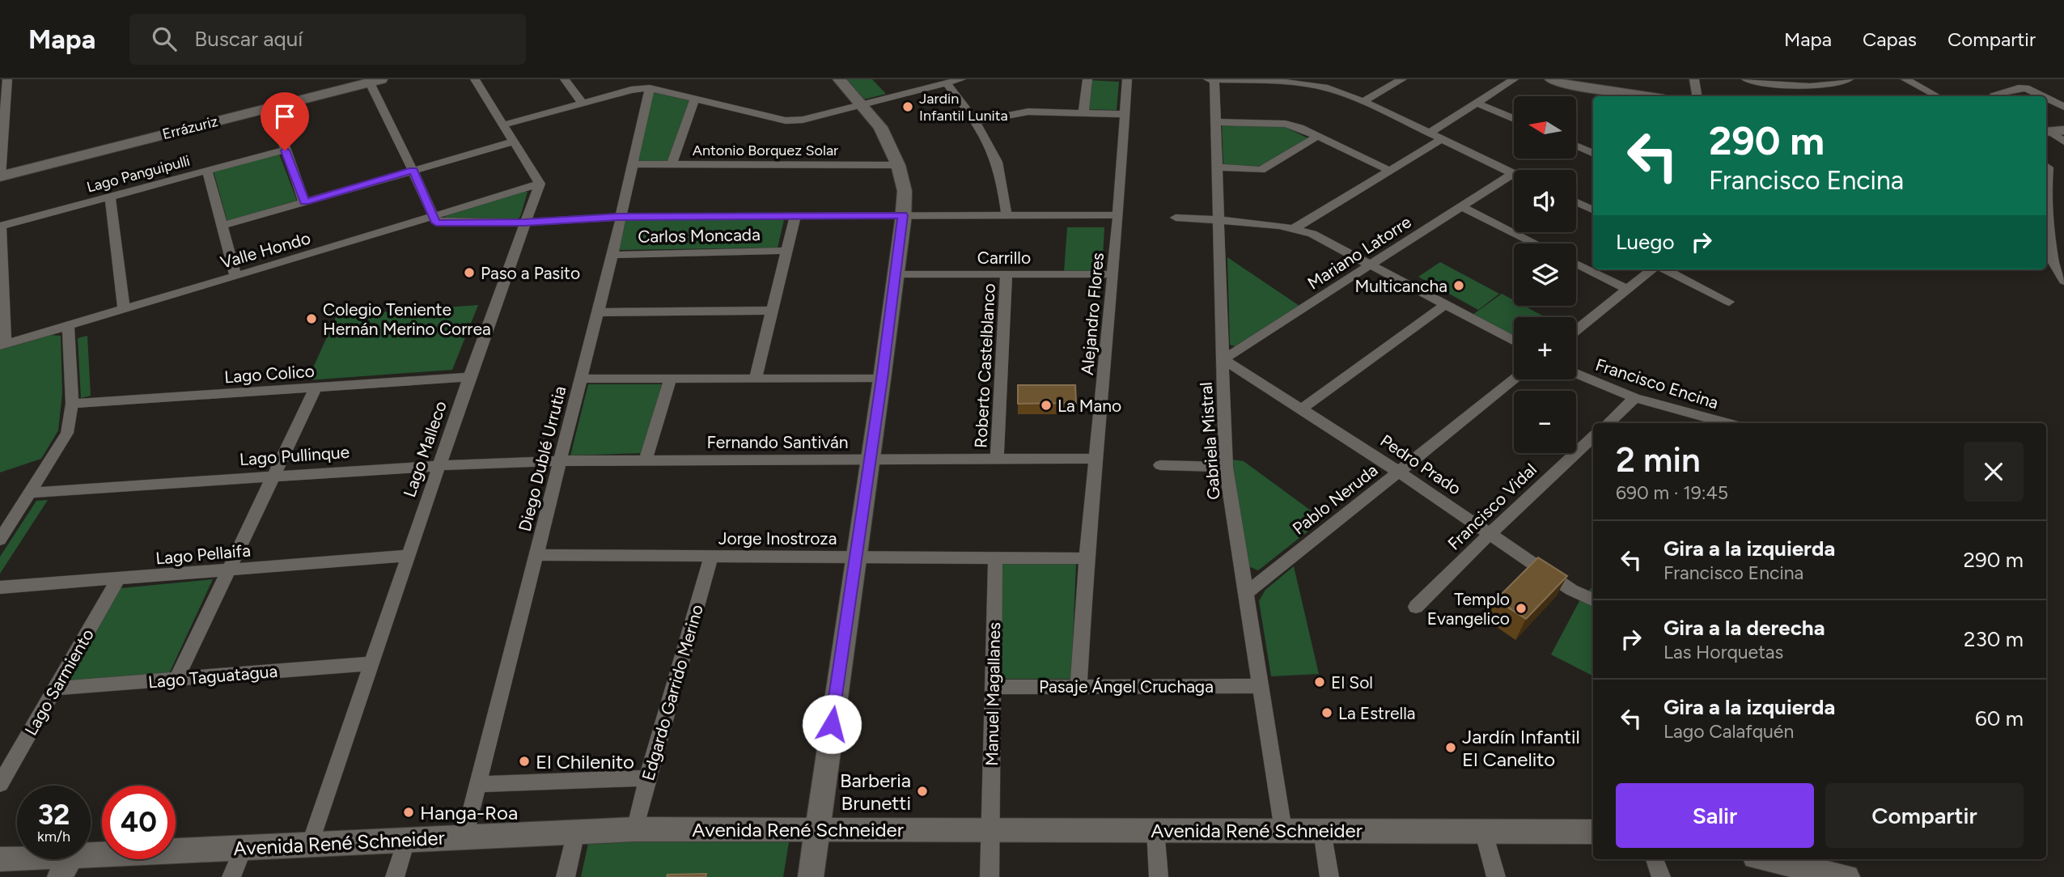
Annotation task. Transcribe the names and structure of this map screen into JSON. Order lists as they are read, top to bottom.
{
  "streets": {
    "street": [
      "Errázuriz",
      "Antonio Borquez Solar",
      "Lago Panguipulli",
      "Carlos Moncada",
      "Valle Hondo",
      "Mariano Latorre",
      "Carrillo",
      "Alejandro Flores",
      "Roberto Castelblanco",
      "Lago Colico",
      "Francisco Encina",
      "Gabriela Mistral",
      "Fernando Santiván",
      "Lago Malleco",
      "Lago Pullinque",
      "Diego Dublé Urrutia",
      "Pedro Prado",
      "Pablo Neruda",
      "Francisco Vidal",
      "Jorge Inostroza",
      "Lago Pellaifa",
      "Lago Taguatagua",
      "Lago Sarmiento",
      "Pasaje Ángel Cruchaga",
      "Edgardo Garrido Merino",
      "Manuel Magallanes",
      "Avenida René Schneider"
    ]
  },
  "crossings": [
    ["Antonio Borquez Solar", "Diego Dublé Urrutia"],
    ["Carlos Moncada", "Diego Dublé Urrutia"],
    ["Valle Hondo", "Lago Malleco"],
    ["Mariano Latorre", "Gabriela Mistral"],
    ["Mariano Latorre", "Pedro Prado"],
    ["Carrillo", "Alejandro Flores"],
    ["Carrillo", "Roberto Castelblanco"],
    ["Alejandro Flores", "Fernando Santiván"],
    ["Alejandro Flores", "Jorge Inostroza"],
    ["Alejandro Flores", "Pasaje Ángel Cruchaga"],
    ["Roberto Castelblanco", "Fernando Santiván"],
    ["Lago Colico", "Lago Malleco"],
    ["Gabriela Mistral", "Pedro Prado"],
    ["Gabriela Mistral", "Pablo Neruda"],
    ["Gabriela Mistral", "Pasaje Ángel Cruchaga"],
    ["Gabriela Mistral", "Avenida René Schneider"],
    ["Fernando Santiván", "Lago Pullinque"],
    ["Fernando Santiván", "Diego Dublé Urrutia"],
    ["Lago Malleco", "Lago Pullinque"],
    ["Lago Malleco", "Lago Pellaifa"],
    ["Lago Malleco", "Lago Taguatagua"],
    ["Lago Malleco", "Avenida René Schneider"],
    ["Lago Pullinque", "Diego Dublé Urrutia"],
    ["Diego Dublé Urrutia", "Jorge Inostroza"],
    ["Diego Dublé Urrutia", "Avenida René Schneider"],
    ["Pedro Prado", "Pablo Neruda"],
    ["Pedro Prado", "Francisco Vidal"],
    ["Jorge Inostroza", "Edgardo Garrido Merino"],
    ["Jorge Inostroza", "Manuel Magallanes"],
    ["Lago Pellaifa", "Lago Sarmiento"],
    ["Lago Taguatagua", "Lago Sarmiento"],
    ["Pasaje Ángel Cruchaga", "Manuel Magallanes"],
    ["Edgardo Garrido Merino", "Avenida René Schneider"],
    ["Manuel Magallanes", "Avenida René Schneider"]
  ],
  "places": [
    "Jardin Infantil Lunita",
    "Paso a Pasito",
    "Multicancha",
    "Colegio Teniente Hernán Merino Correa",
    "La Mano",
    "Templo Evangelico",
    "El Sol",
    "La Estrella",
    "Jardín Infantil El Canelito",
    "El Chilenito",
    "Barberia Brunetti",
    "Hanga-Roa"
  ],
  "north": "left",
  "page": {
    "header": "Mapa",
    "search": "Buscar aquí",
    "nav": ["Mapa", "Capas", "Compartir"],
    "map_buttons": ["+", "−"],
    "turn": ["290 m", "Francisco Encina"],
    "then": "Luego",
    "heading": ["2 min", "690 m · 19:45"],
    "list": [
      {
        "name": "Gira a la izquierda",
        "note": "Francisco Encina",
        "value": "290 m"
      },
      {
        "name": "Gira a la derecha",
        "note": "Las Horquetas",
        "value": "230 m"
      },
      {
        "name": "Gira a la izquierda",
        "note": "Lago Calafquén",
        "value": "60 m"
      }
    ],
    "buttons": ["Salir", "Compartir"],
    "speed": "32 km/h",
    "limit": "40"
  }
}
